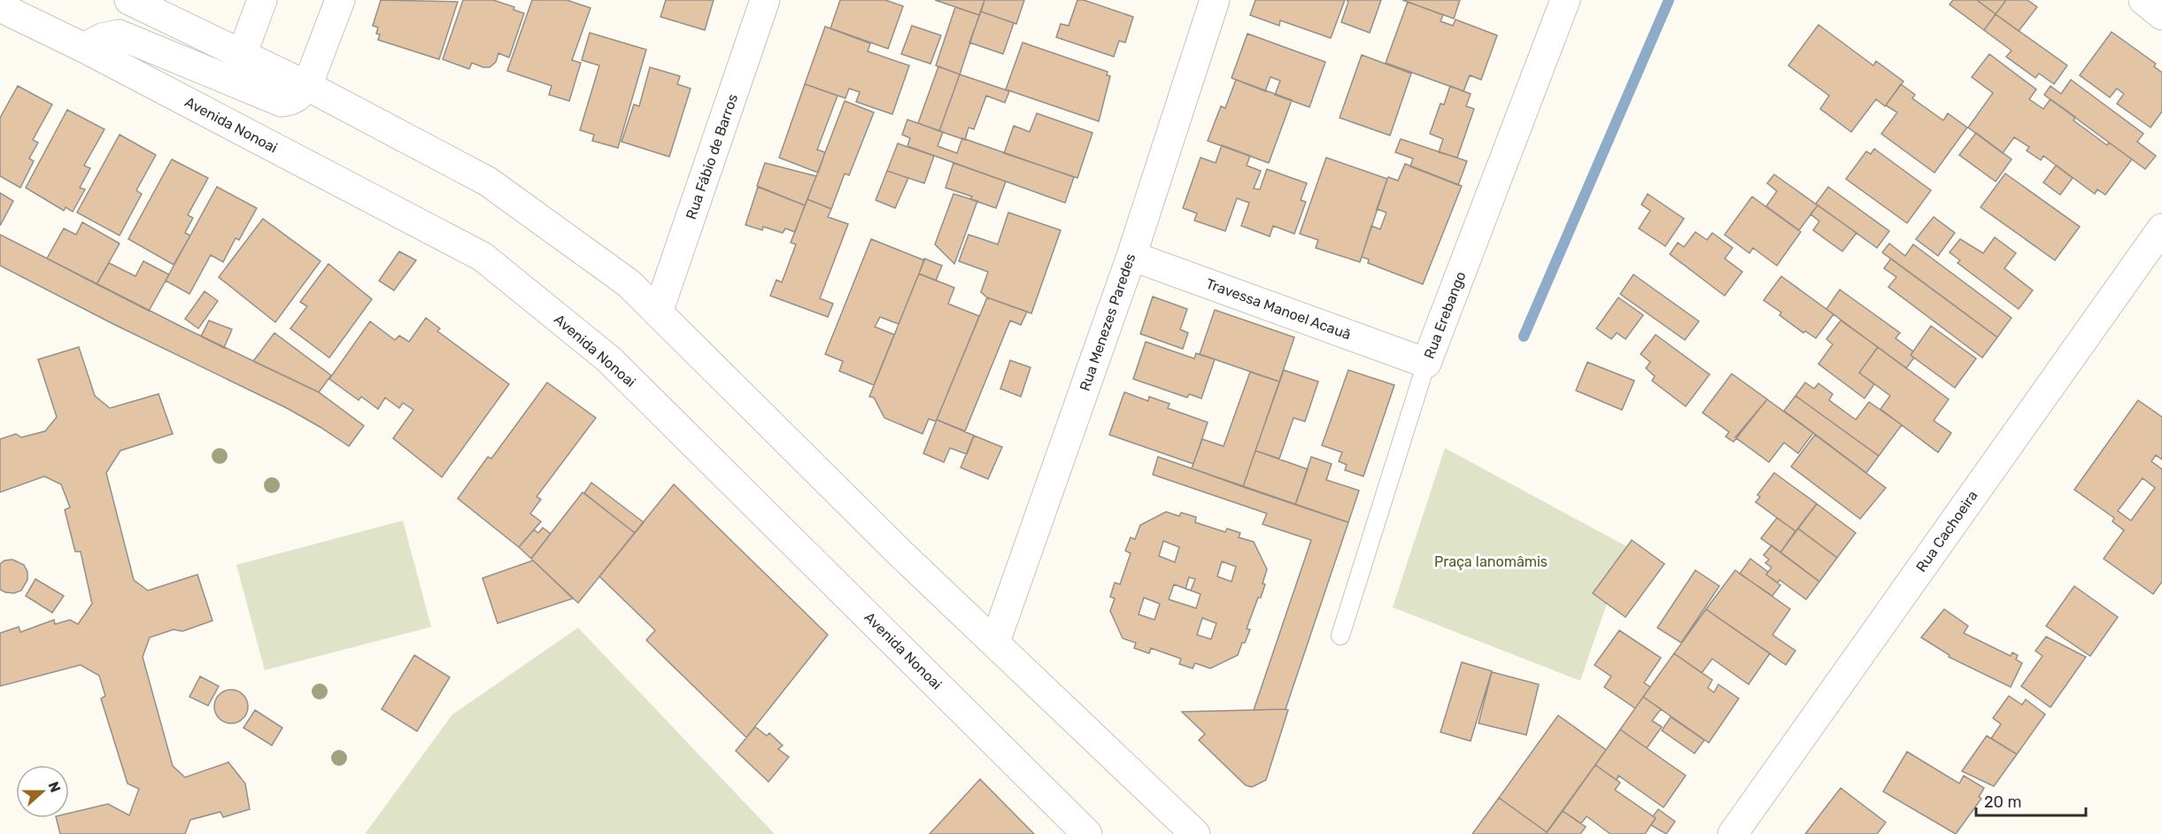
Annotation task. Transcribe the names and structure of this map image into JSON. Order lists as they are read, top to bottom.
{
  "streets": {
    "main road": [
      "Avenida Nonoai",
      "Rua Fábio de Barros",
      "Travessa Manoel Acauã",
      "Rua Erebango",
      "Rua Menezes Paredes",
      "Rua Cachoeira"
    ]
  },
  "crossings": [
    ["Travessa Manoel Acauã", "Rua Erebango"],
    ["Travessa Manoel Acauã", "Rua Menezes Paredes"]
  ],
  "parks": ["Praça Ianomâmis"],
  "scale_bar": "20 m",
  "north": "right"
}
